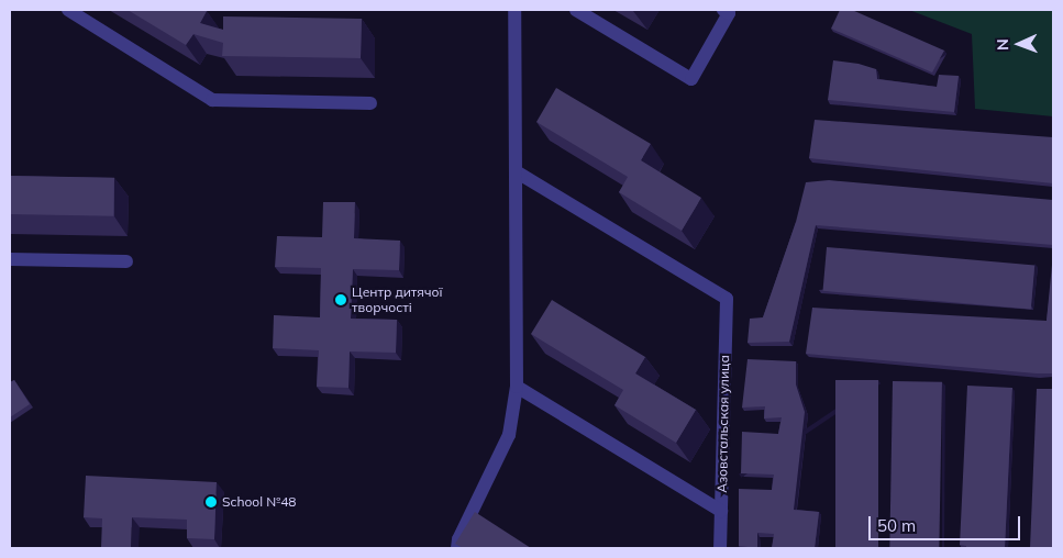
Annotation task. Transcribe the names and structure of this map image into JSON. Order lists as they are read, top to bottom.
{
  "streets": {
    "street": ["Азовстальская улица"]
  },
  "places": ["Центр дитячої творчості", "School №48"],
  "scale_bar": "50 m",
  "north": "left"
}
